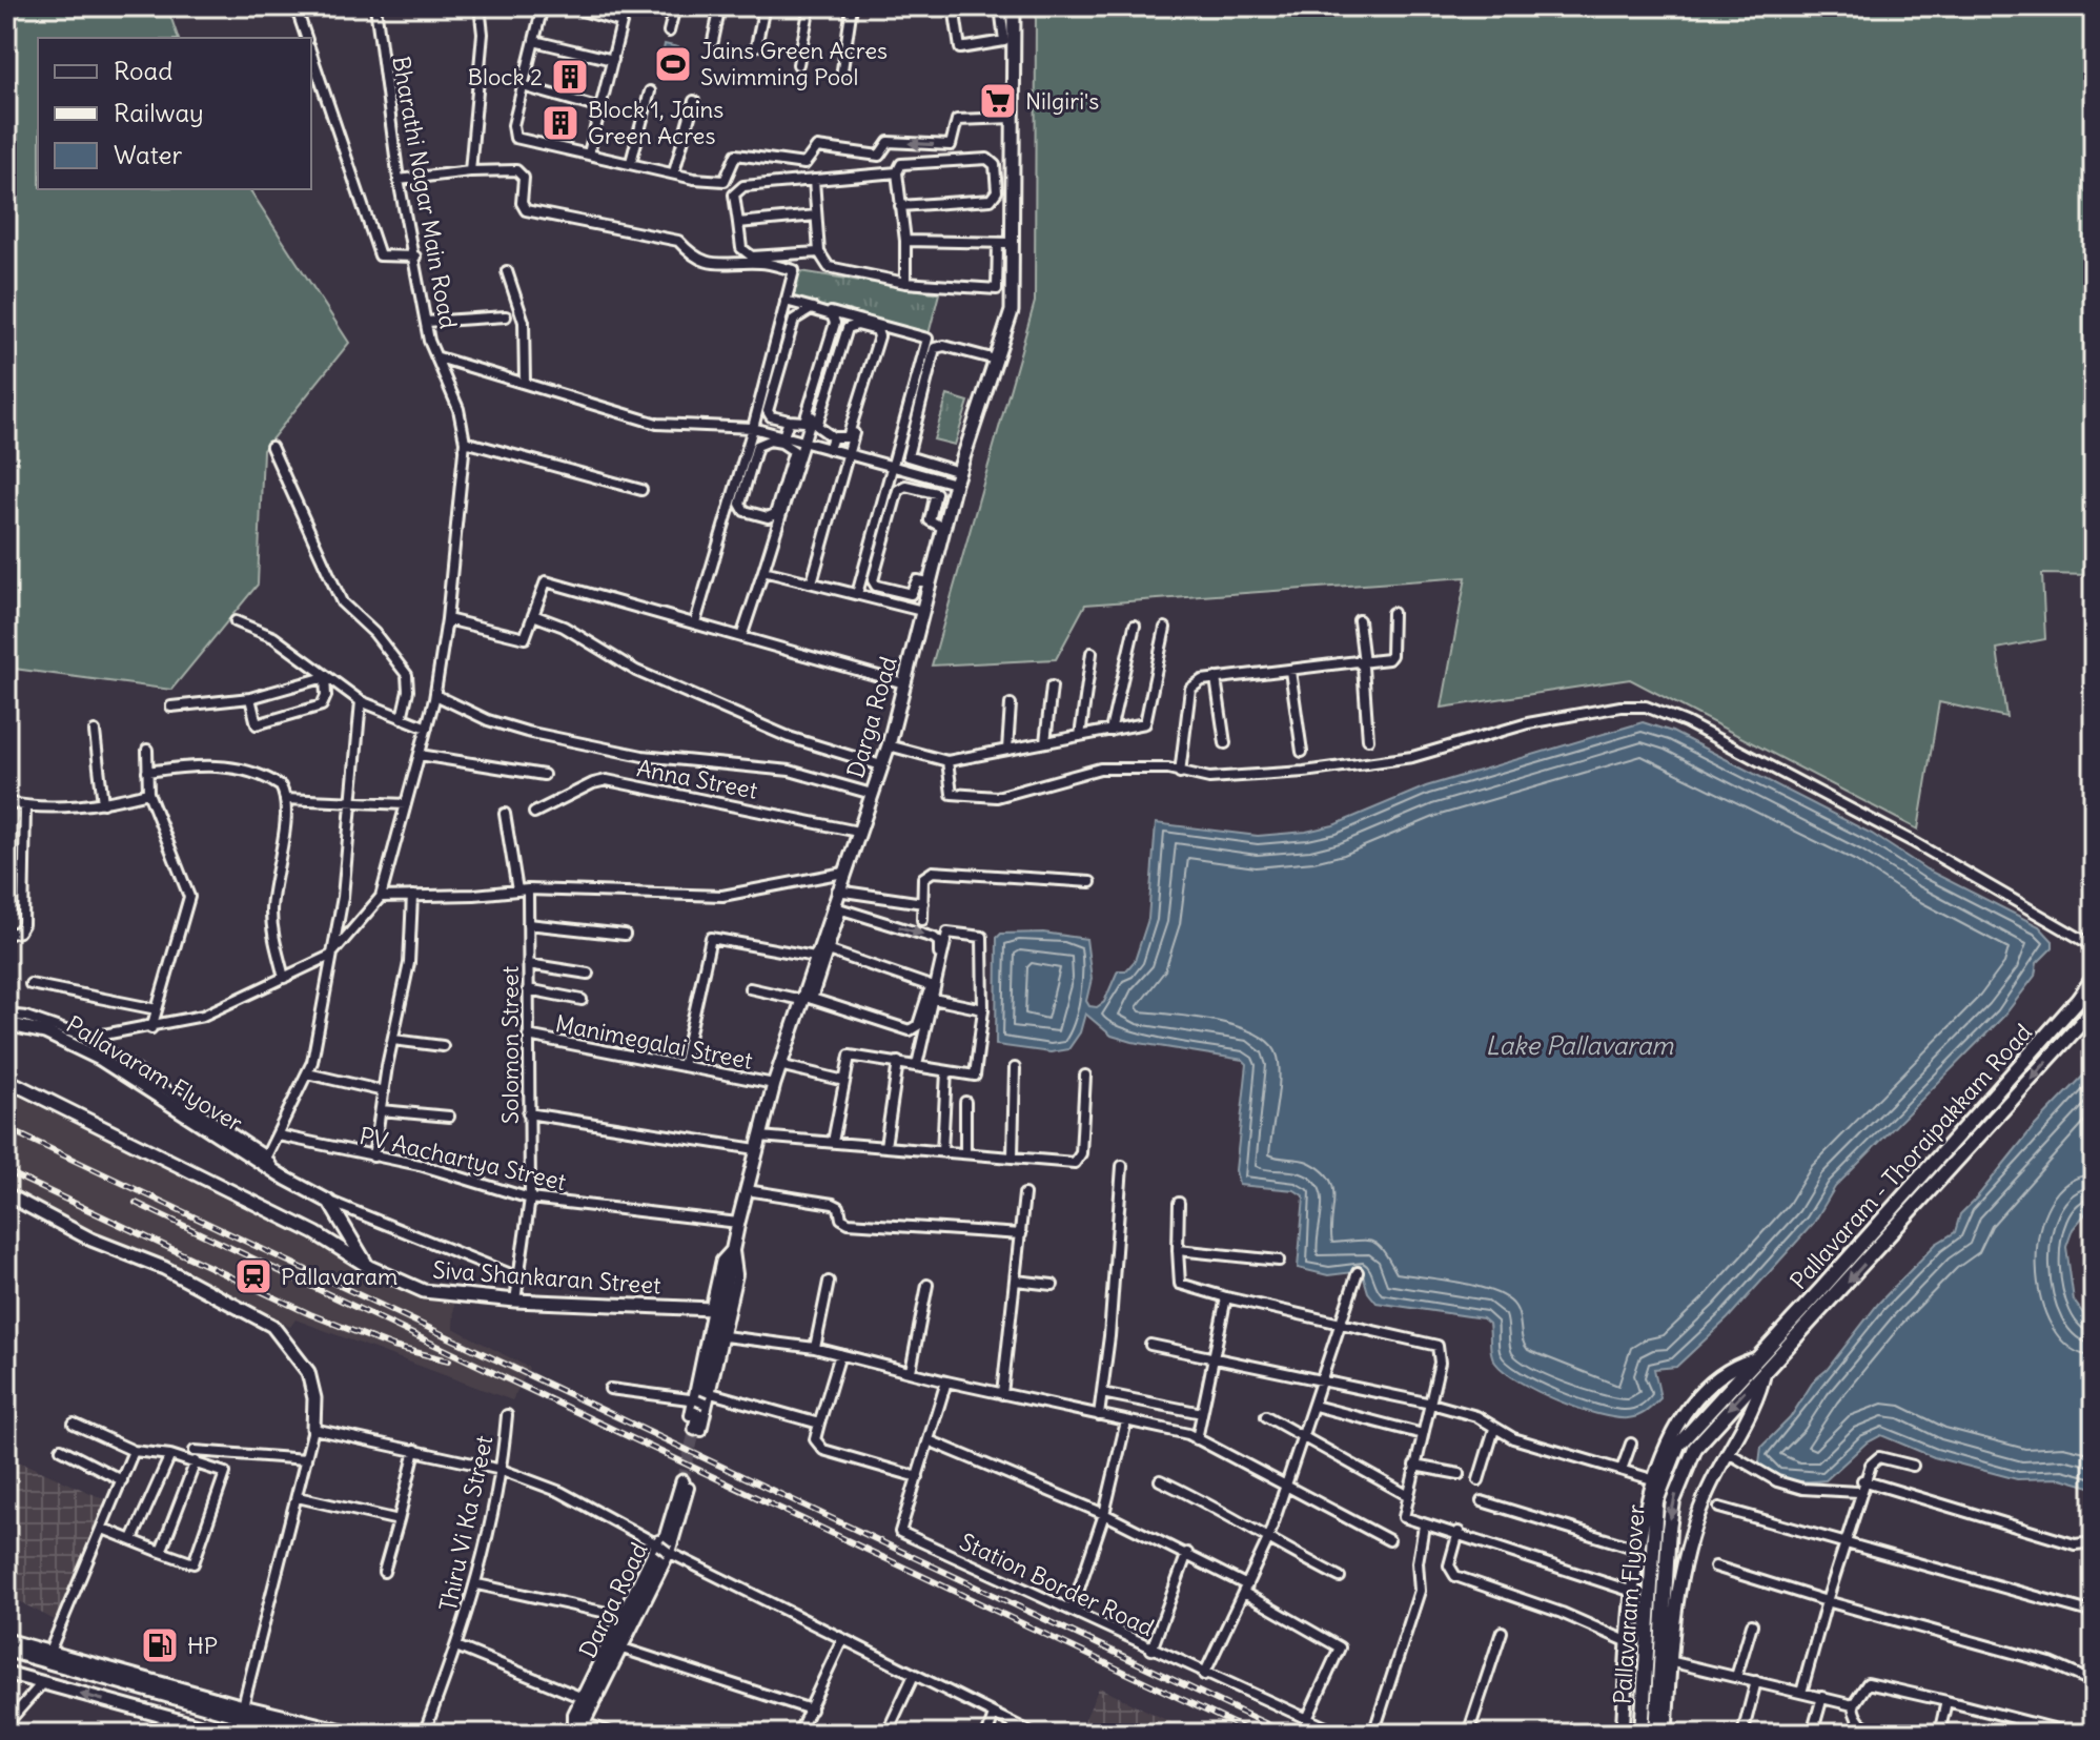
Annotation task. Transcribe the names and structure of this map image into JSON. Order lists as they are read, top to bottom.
{
  "streets": {
    "main road": ["Pallavaram Flyover", "Pallavaram - Thoraipakkam Road"],
    "street": [
      "Bharathi Nagar Main Road",
      "Darga Road",
      "Anna Street",
      "Manimegalai Street",
      "Solomon Street",
      "PV Aachartya Street",
      "Siva Shankaran Street",
      "Thiru Vi Ka Street",
      "Station Border Road"
    ]
  },
  "crossings": [
    ["Darga Road", "Anna Street"],
    ["Darga Road", "Manimegalai Street"],
    ["Darga Road", "PV Aachartya Street"],
    ["Manimegalai Street", "Solomon Street"],
    ["Solomon Street", "PV Aachartya Street"],
    ["Solomon Street", "Siva Shankaran Street"],
    ["Pallavaram Flyover", "Pallavaram - Thoraipakkam Road"]
  ],
  "water": ["Lake Pallavaram"],
  "places": {
    "sports": ["Jains Green Acres Swimming Pool"],
    "building": ["Block 2", "Block 1, Jains Green Acres"],
    "supermarket": ["Nilgiri's"],
    "station": ["Pallavaram"],
    "fuel station": ["HP"]
  },
  "legend": ["Road", "Railway", "Water"]
}
